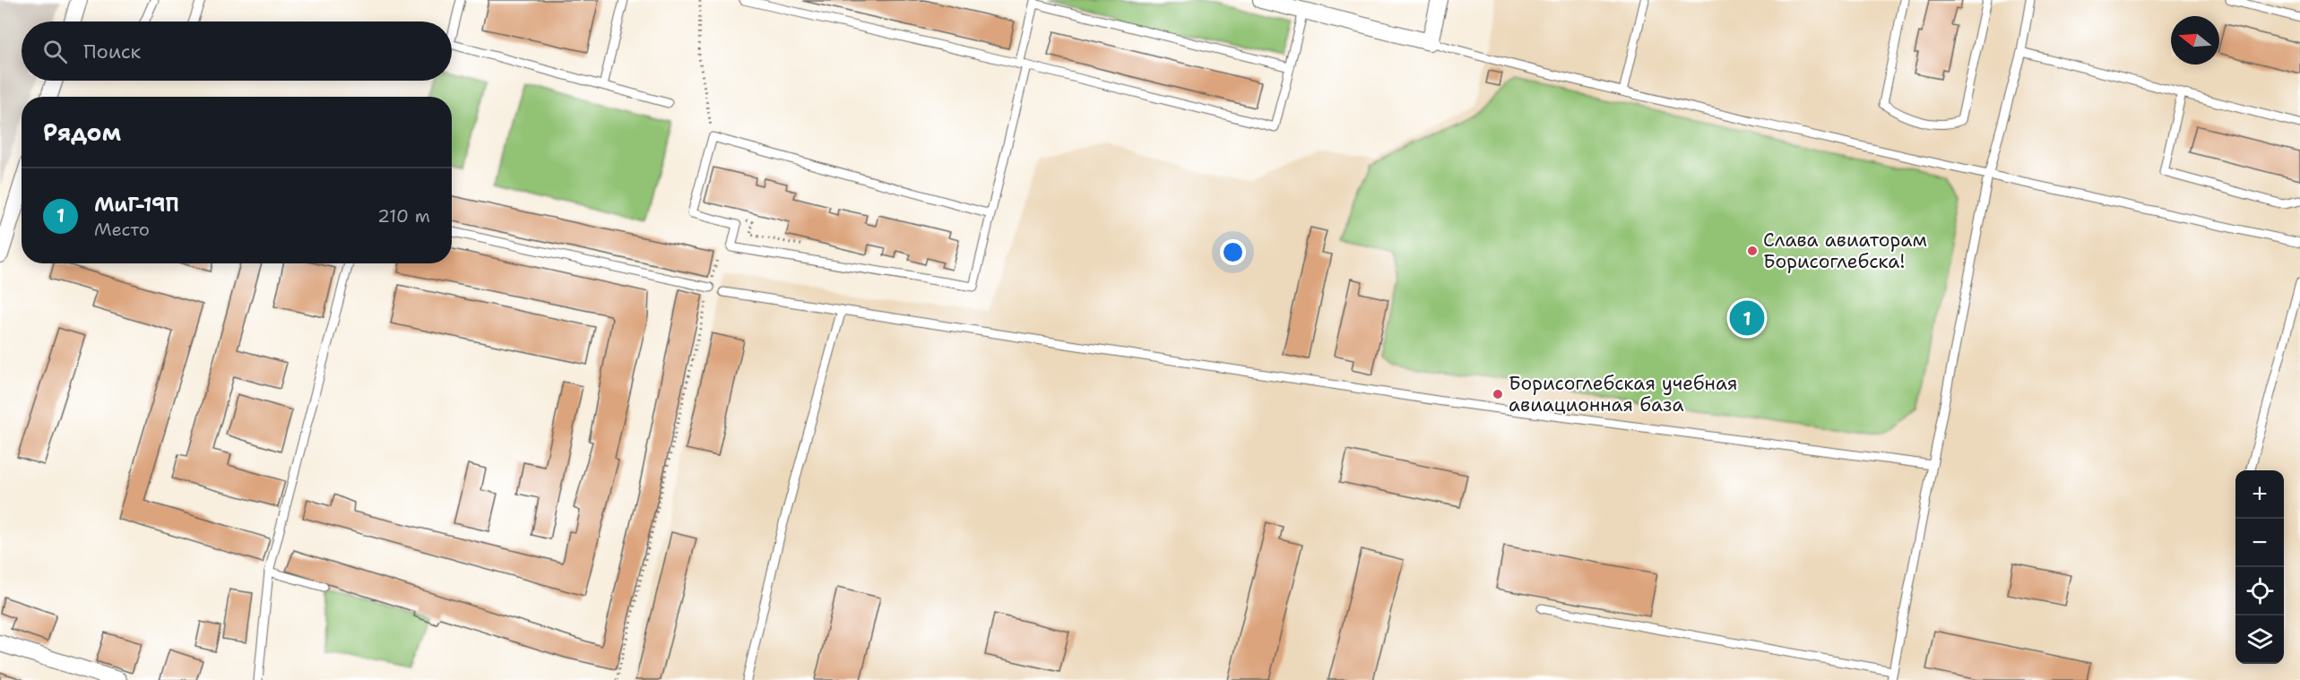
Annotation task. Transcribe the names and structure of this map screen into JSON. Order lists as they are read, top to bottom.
{
  "places": ["Слава авиаторам Борисоглебска!", "Борисоглебская учебная авиационная база"],
  "north": "left",
  "page": {
    "search": "Поиск",
    "heading": "Рядом",
    "list": [
      {
        "mark": "1",
        "name": "МиГ-19П",
        "note": "Место",
        "value": "210 m"
      }
    ],
    "pins": "1",
    "map_buttons": ["+", "−"]
  }
}
